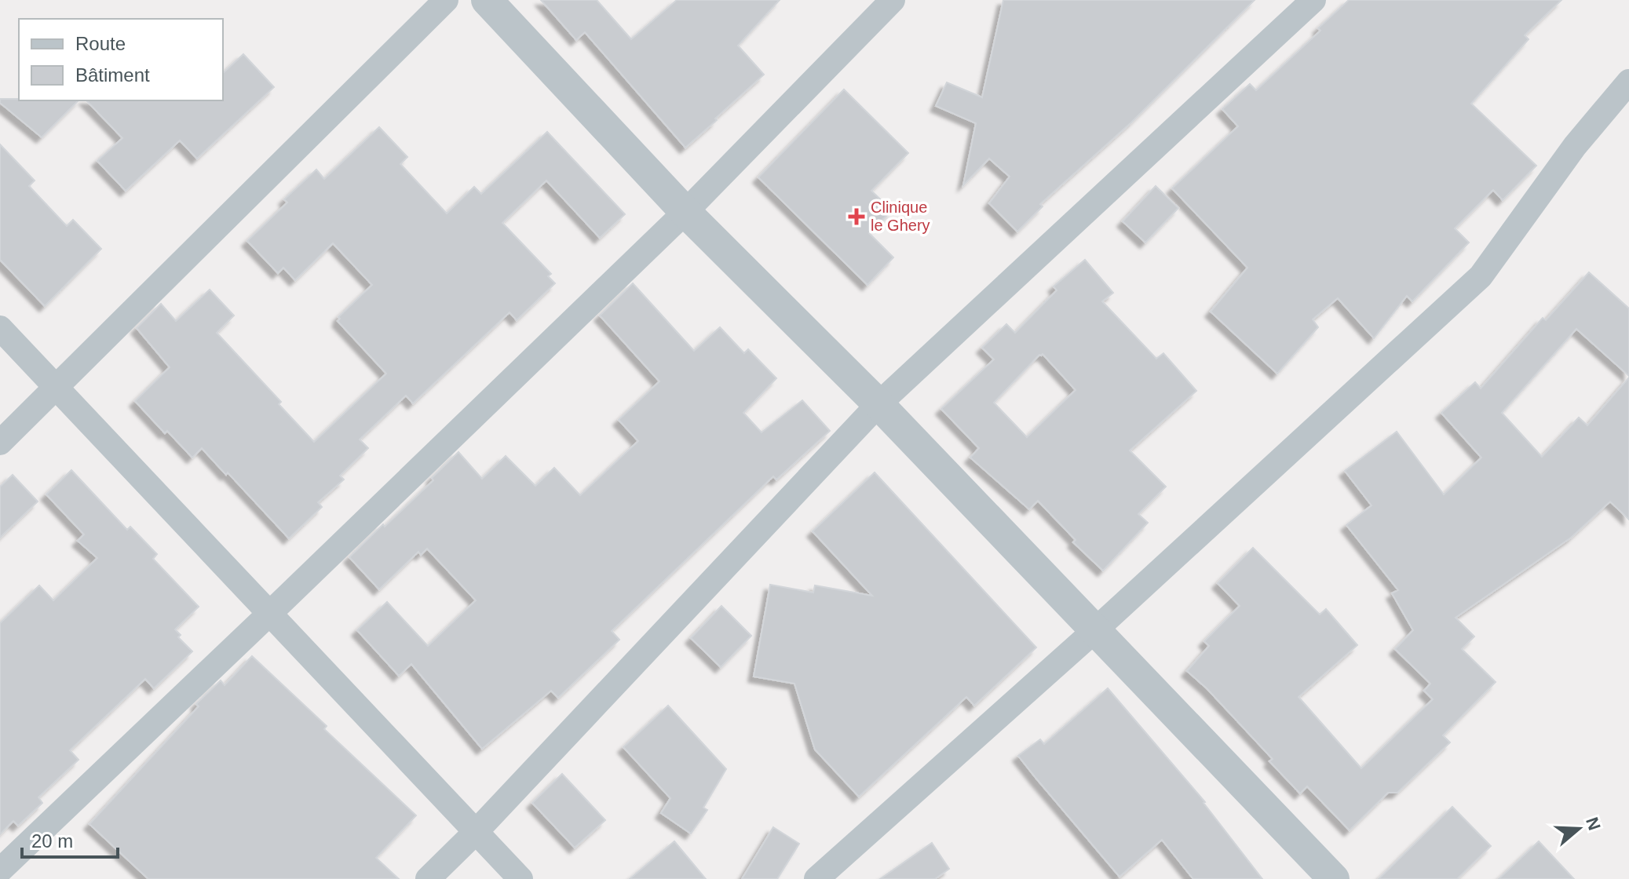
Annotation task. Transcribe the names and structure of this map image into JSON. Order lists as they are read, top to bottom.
{
  "places": {
    "health": ["Clinique le Ghery"]
  },
  "legend": ["Route", "Bâtiment"],
  "scale_bar": "20 m",
  "north": "right"
}
